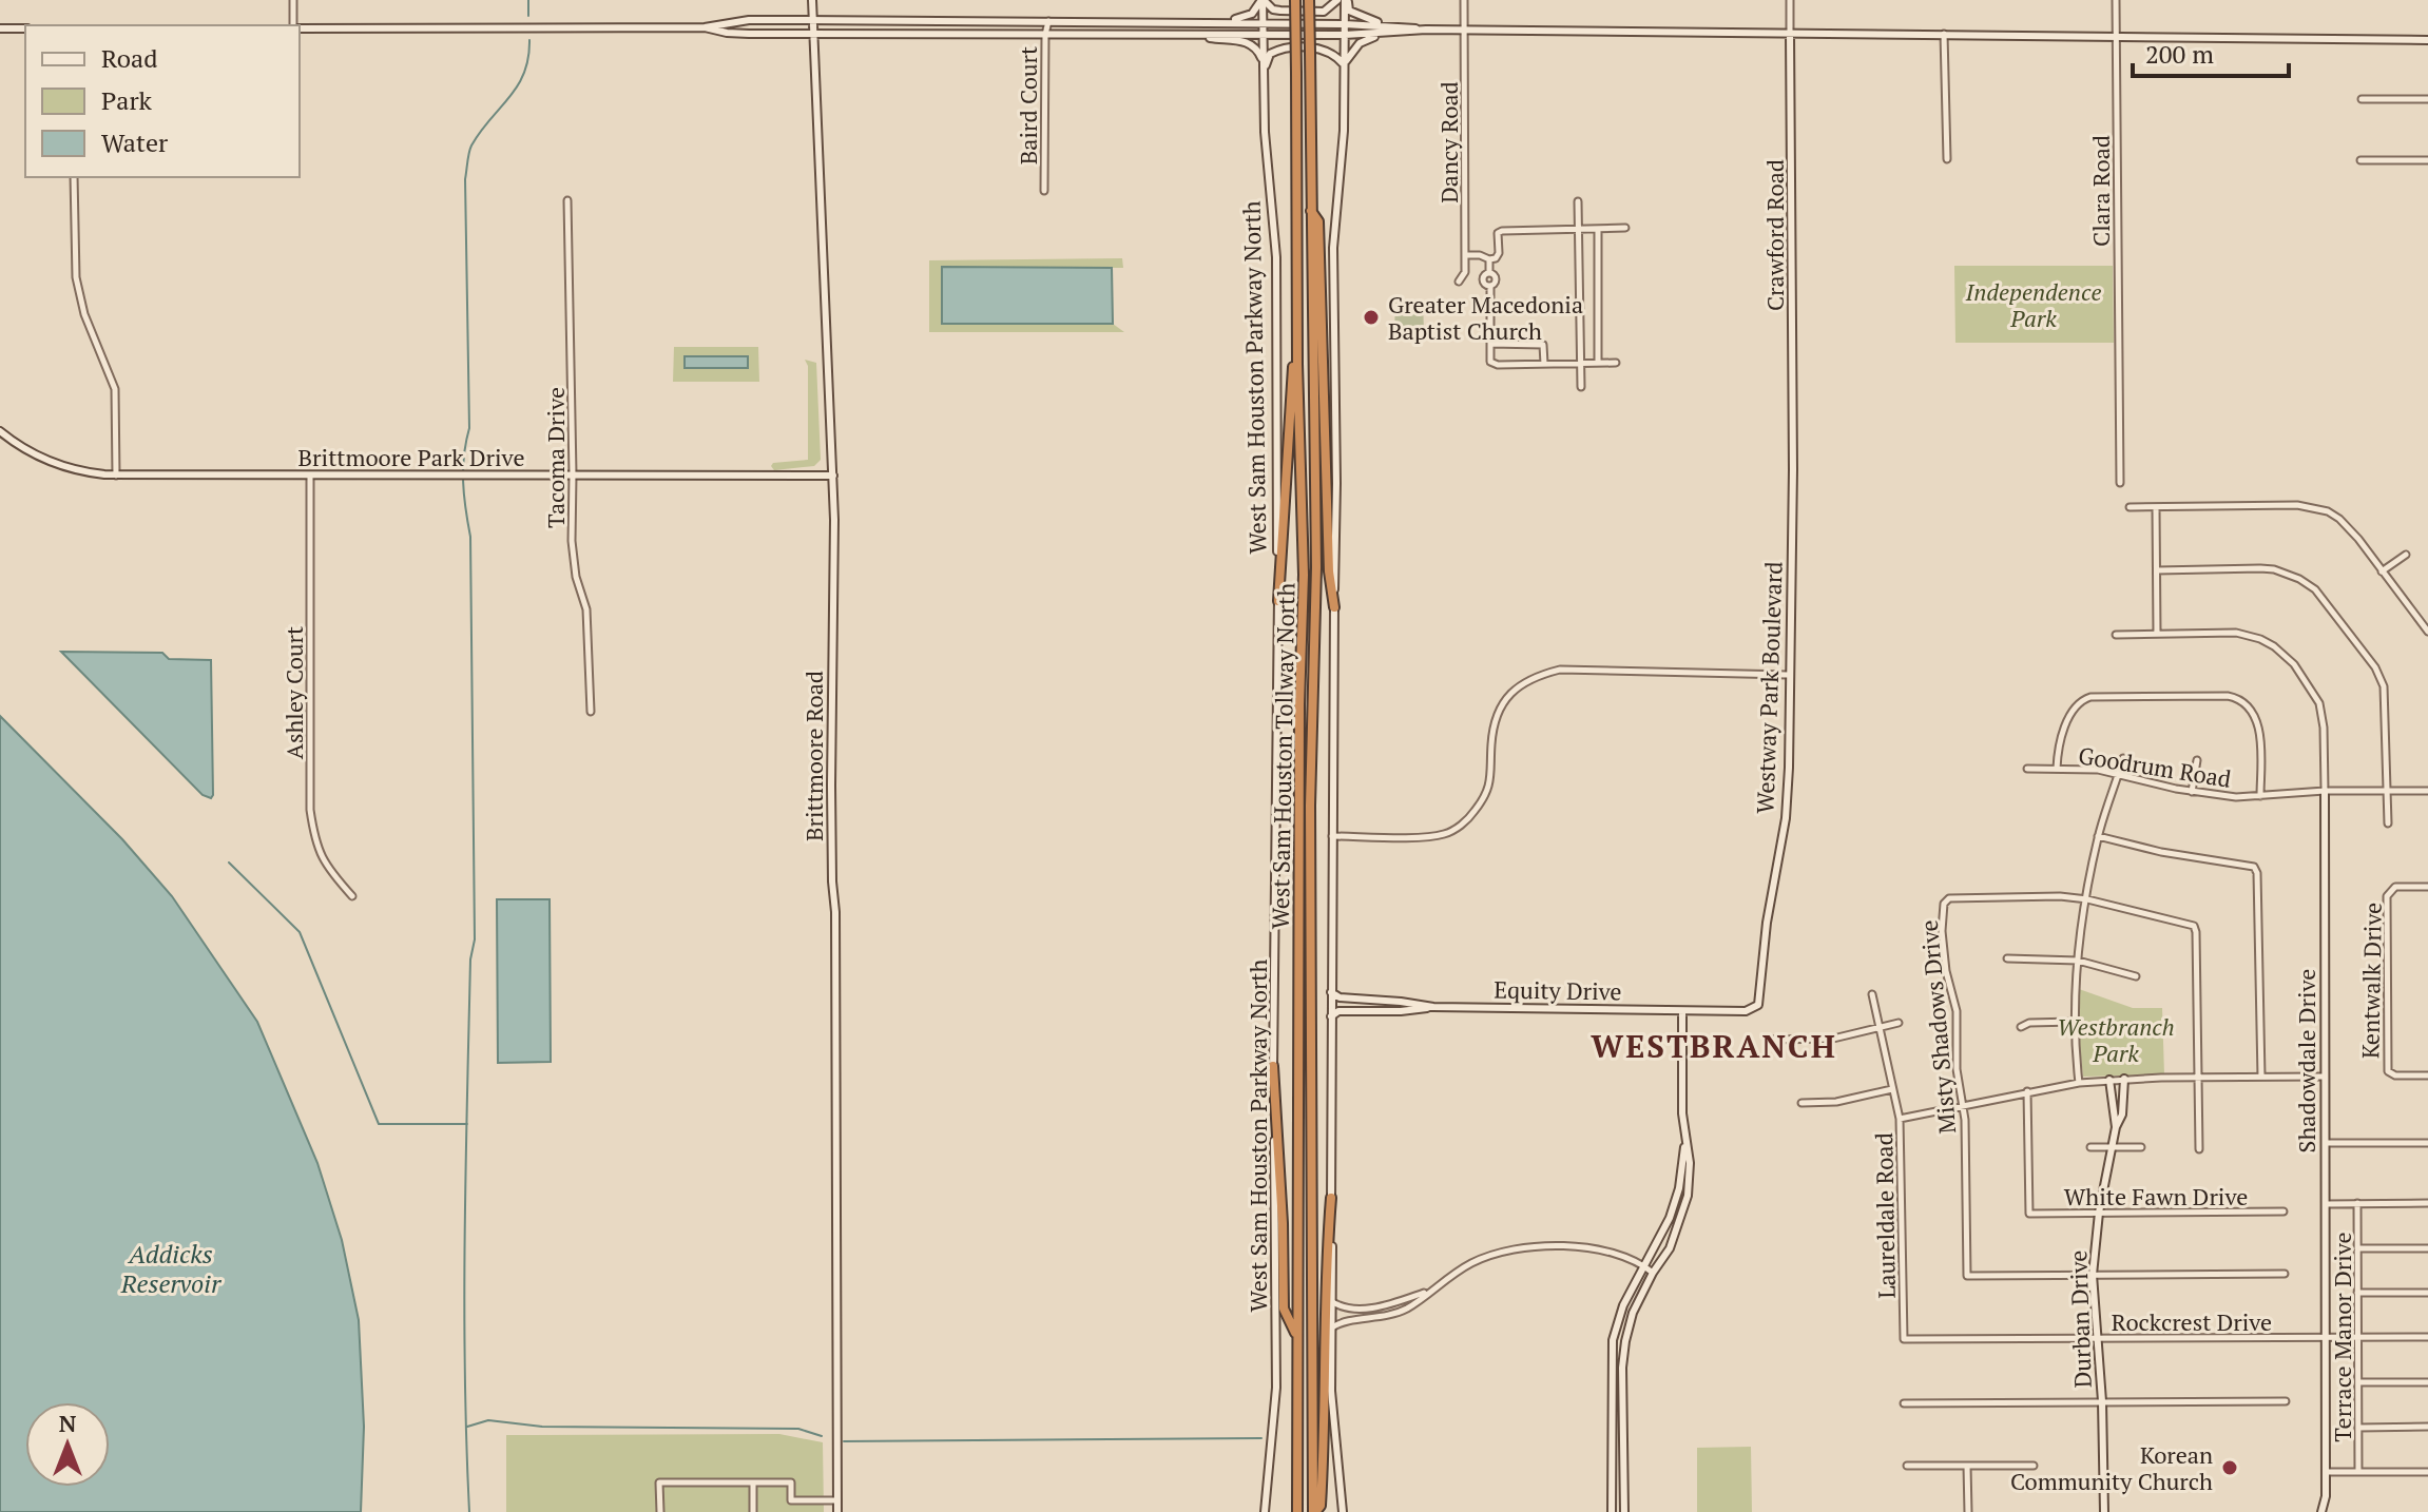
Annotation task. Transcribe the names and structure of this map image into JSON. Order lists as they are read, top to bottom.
{
  "streets": {
    "highway": ["West Sam Houston Tollway North"],
    "main road": [
      "Crawford Road",
      "West Sam Houston Parkway North",
      "Brittmoore Park Drive",
      "Westway Park Boulevard",
      "Brittmoore Road",
      "Equity Drive",
      "Shadowdale Drive",
      "Durban Drive"
    ],
    "street": [
      "Baird Court",
      "Dancy Road",
      "Clara Road",
      "Tacoma Drive",
      "Ashley Court",
      "Goodrum Road",
      "Kentwalk Drive",
      "Misty Shadows Drive",
      "White Fawn Drive",
      "Laureldale Road",
      "Rockcrest Drive",
      "Terrace Manor Drive"
    ]
  },
  "crossings": [
    ["Crawford Road", "Westway Park Boulevard"],
    ["Brittmoore Park Drive", "Tacoma Drive"],
    ["Brittmoore Park Drive", "Ashley Court"],
    ["Brittmoore Park Drive", "Brittmoore Road"],
    ["Westway Park Boulevard", "Equity Drive"],
    ["Goodrum Road", "Shadowdale Drive"],
    ["Misty Shadows Drive", "Durban Drive"],
    ["Shadowdale Drive", "Rockcrest Drive"],
    ["White Fawn Drive", "Durban Drive"],
    ["Laureldale Road", "Rockcrest Drive"],
    ["Durban Drive", "Rockcrest Drive"],
    ["Rockcrest Drive", "Terrace Manor Drive"]
  ],
  "districts": ["WESTBRANCH"],
  "water": ["Addicks Reservoir"],
  "parks": ["Independence Park", "Westbranch Park"],
  "places": ["Greater Macedonia Baptist Church", "Korean Community Church"],
  "legend": ["Road", "Park", "Water"],
  "scale_bar": "200 m",
  "north": "top"
}
